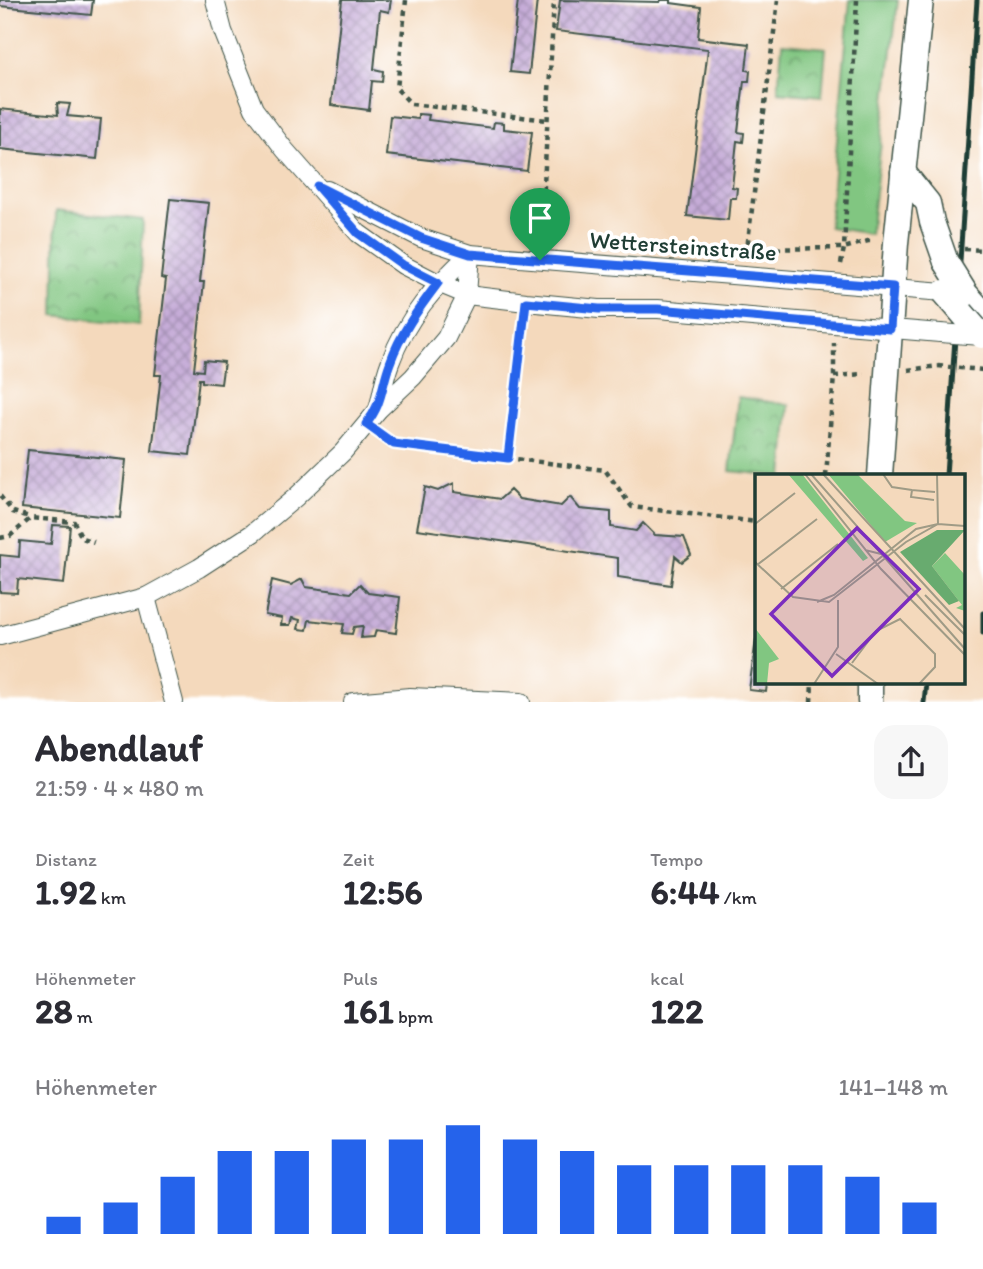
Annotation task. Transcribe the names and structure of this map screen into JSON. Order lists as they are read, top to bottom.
{
  "streets": {
    "street": ["Wettersteinstraße"]
  },
  "page": {
    "heading": ["Abendlauf", "21:59 · 4 × 480 m"],
    "stats": [
      ["Distanz", "1.92 km"],
      ["Zeit", "12:56"],
      ["Tempo", "6:44 /km"],
      ["Höhenmeter", "28 m"],
      ["Puls", "161 bpm"],
      ["kcal", "122"]
    ],
    "chart": ["Höhenmeter", "141–148 m"]
  }
}
